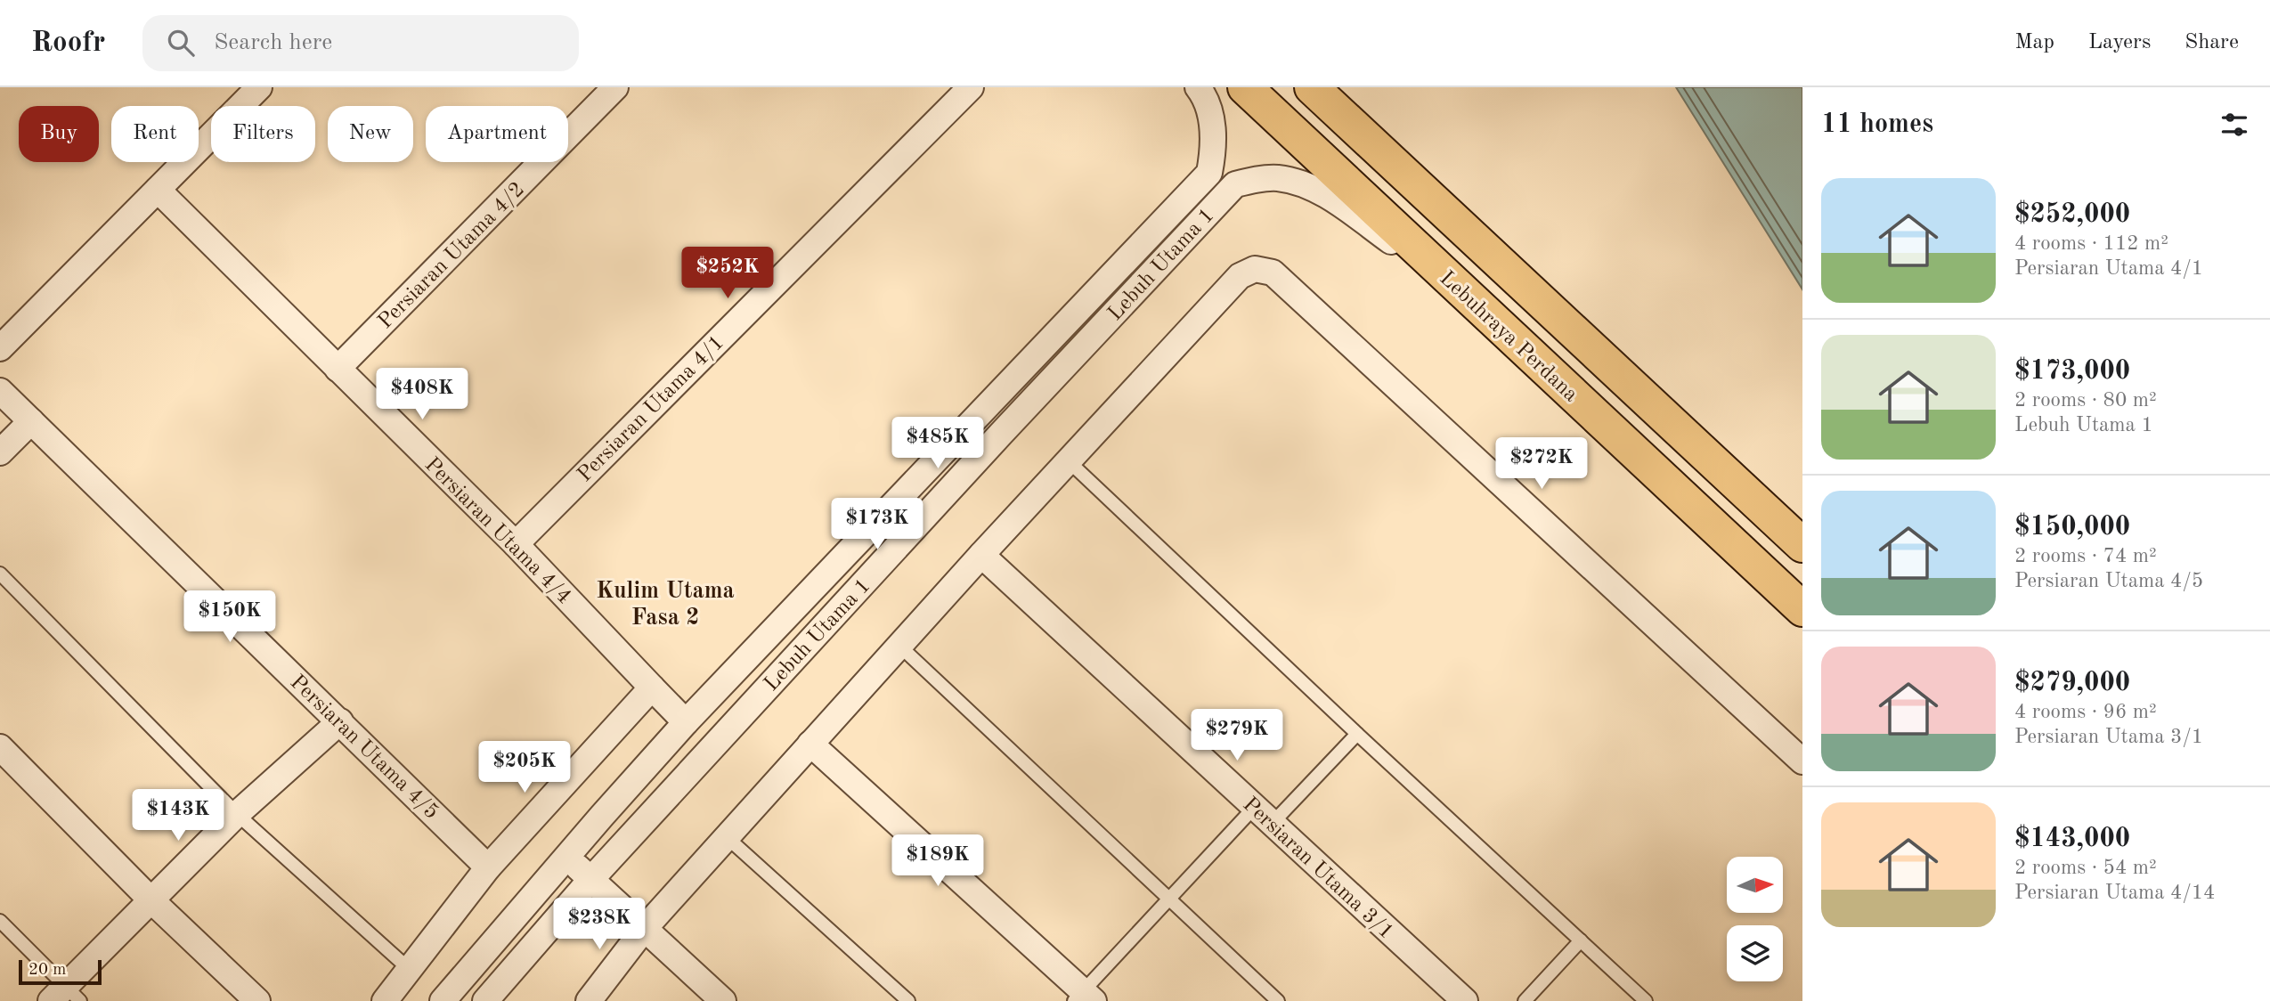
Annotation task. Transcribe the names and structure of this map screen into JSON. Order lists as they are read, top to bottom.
{
  "streets": {
    "main road": ["Lebuhraya Perdana"],
    "street": [
      "Persiaran Utama 4/2",
      "Lebuh Utama 1",
      "Persiaran Utama 4/1",
      "Persiaran Utama 4/4",
      "Persiaran Utama 4/5",
      "Persiaran Utama 3/1"
    ]
  },
  "crossings": [
    ["Persiaran Utama 4/2", "Persiaran Utama 4/4"],
    ["Lebuh Utama 1", "Lebuhraya Perdana"],
    ["Lebuh Utama 1", "Persiaran Utama 4/4"],
    ["Persiaran Utama 4/1", "Persiaran Utama 4/4"]
  ],
  "districts": ["Kulim Utama Fasa 2"],
  "scale_bar": "20 m",
  "north": "right",
  "page": {
    "header": "Roofr",
    "search": "Search here",
    "nav": ["Map", "Layers", "Share"],
    "heading": "11 homes",
    "chip": [
      "Buy",
      "Rent",
      "Filters",
      "New",
      "Apartment"
    ],
    "list": [
      {
        "name": "$252,000",
        "note": "4 rooms · 112 m² · Persiaran Utama 4/1"
      },
      {
        "name": "$173,000",
        "note": "2 rooms · 80 m² · Lebuh Utama 1"
      },
      {
        "name": "$150,000",
        "note": "2 rooms · 74 m² · Persiaran Utama 4/5"
      },
      {
        "name": "$279,000",
        "note": "4 rooms · 96 m² · Persiaran Utama 3/1"
      },
      {
        "name": "$143,000",
        "note": "2 rooms · 54 m² · Persiaran Utama 4/14"
      }
    ],
    "price": [
      "$252K",
      "$408K",
      "$485K",
      "$272K",
      "$173K",
      "$150K",
      "$279K",
      "$205K",
      "$143K",
      "$189K",
      "$238K"
    ],
    "scale": "20 m"
  }
}
